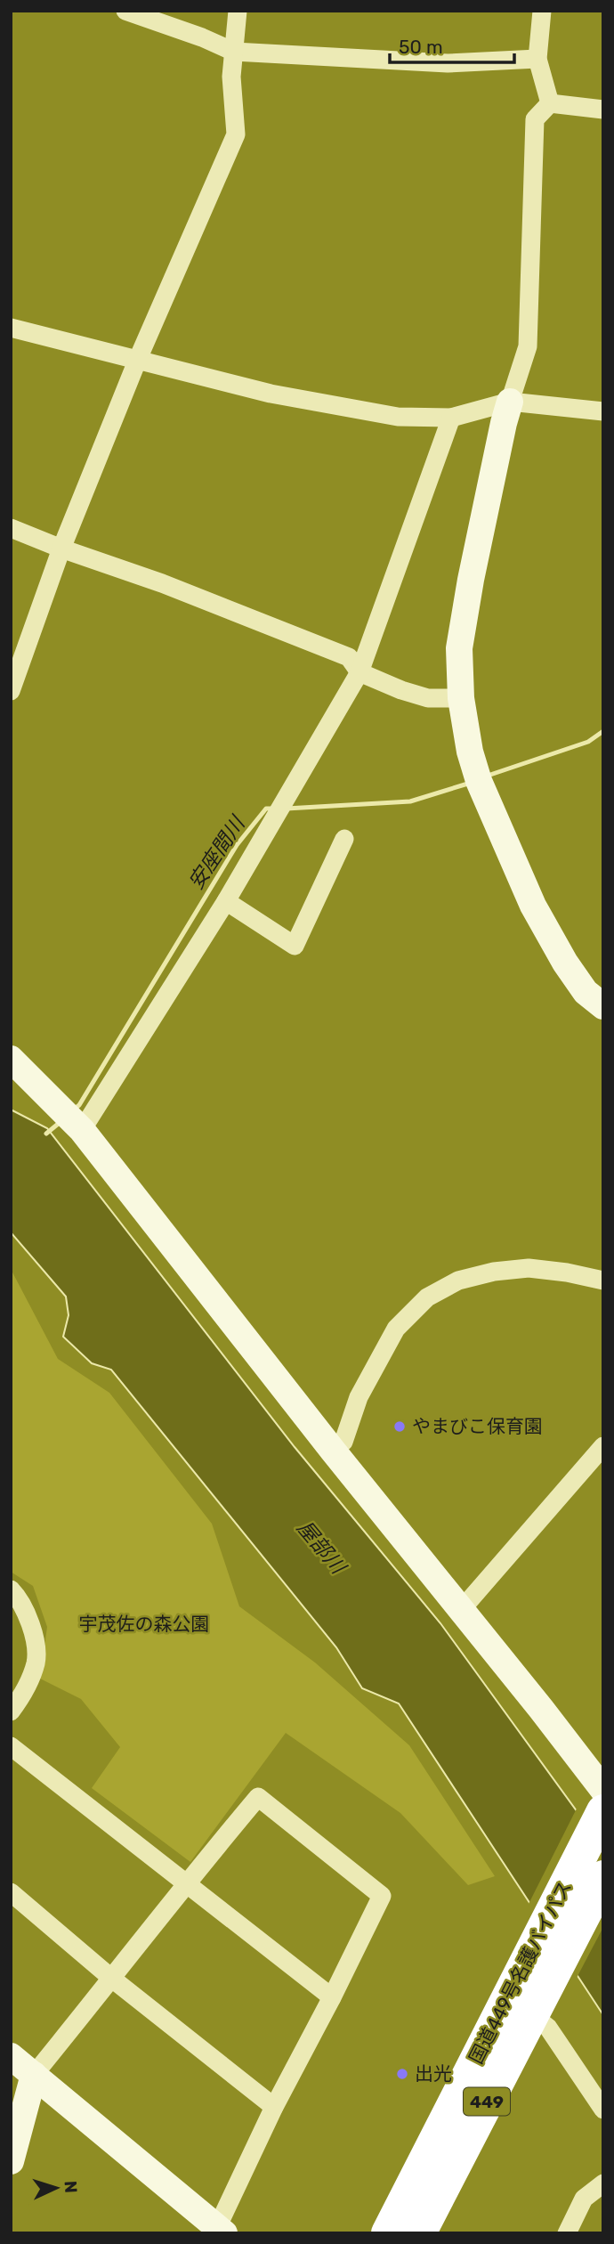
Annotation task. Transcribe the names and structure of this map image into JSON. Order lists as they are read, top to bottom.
{
  "streets": {
    "highway": ["国道449号名護バイパス", "449"]
  },
  "water": ["安座間川", "屋部川"],
  "parks": ["宇茂佐の森公園"],
  "places": ["やまびこ保育園", "出光"],
  "scale_bar": "50 m",
  "north": "right"
}
